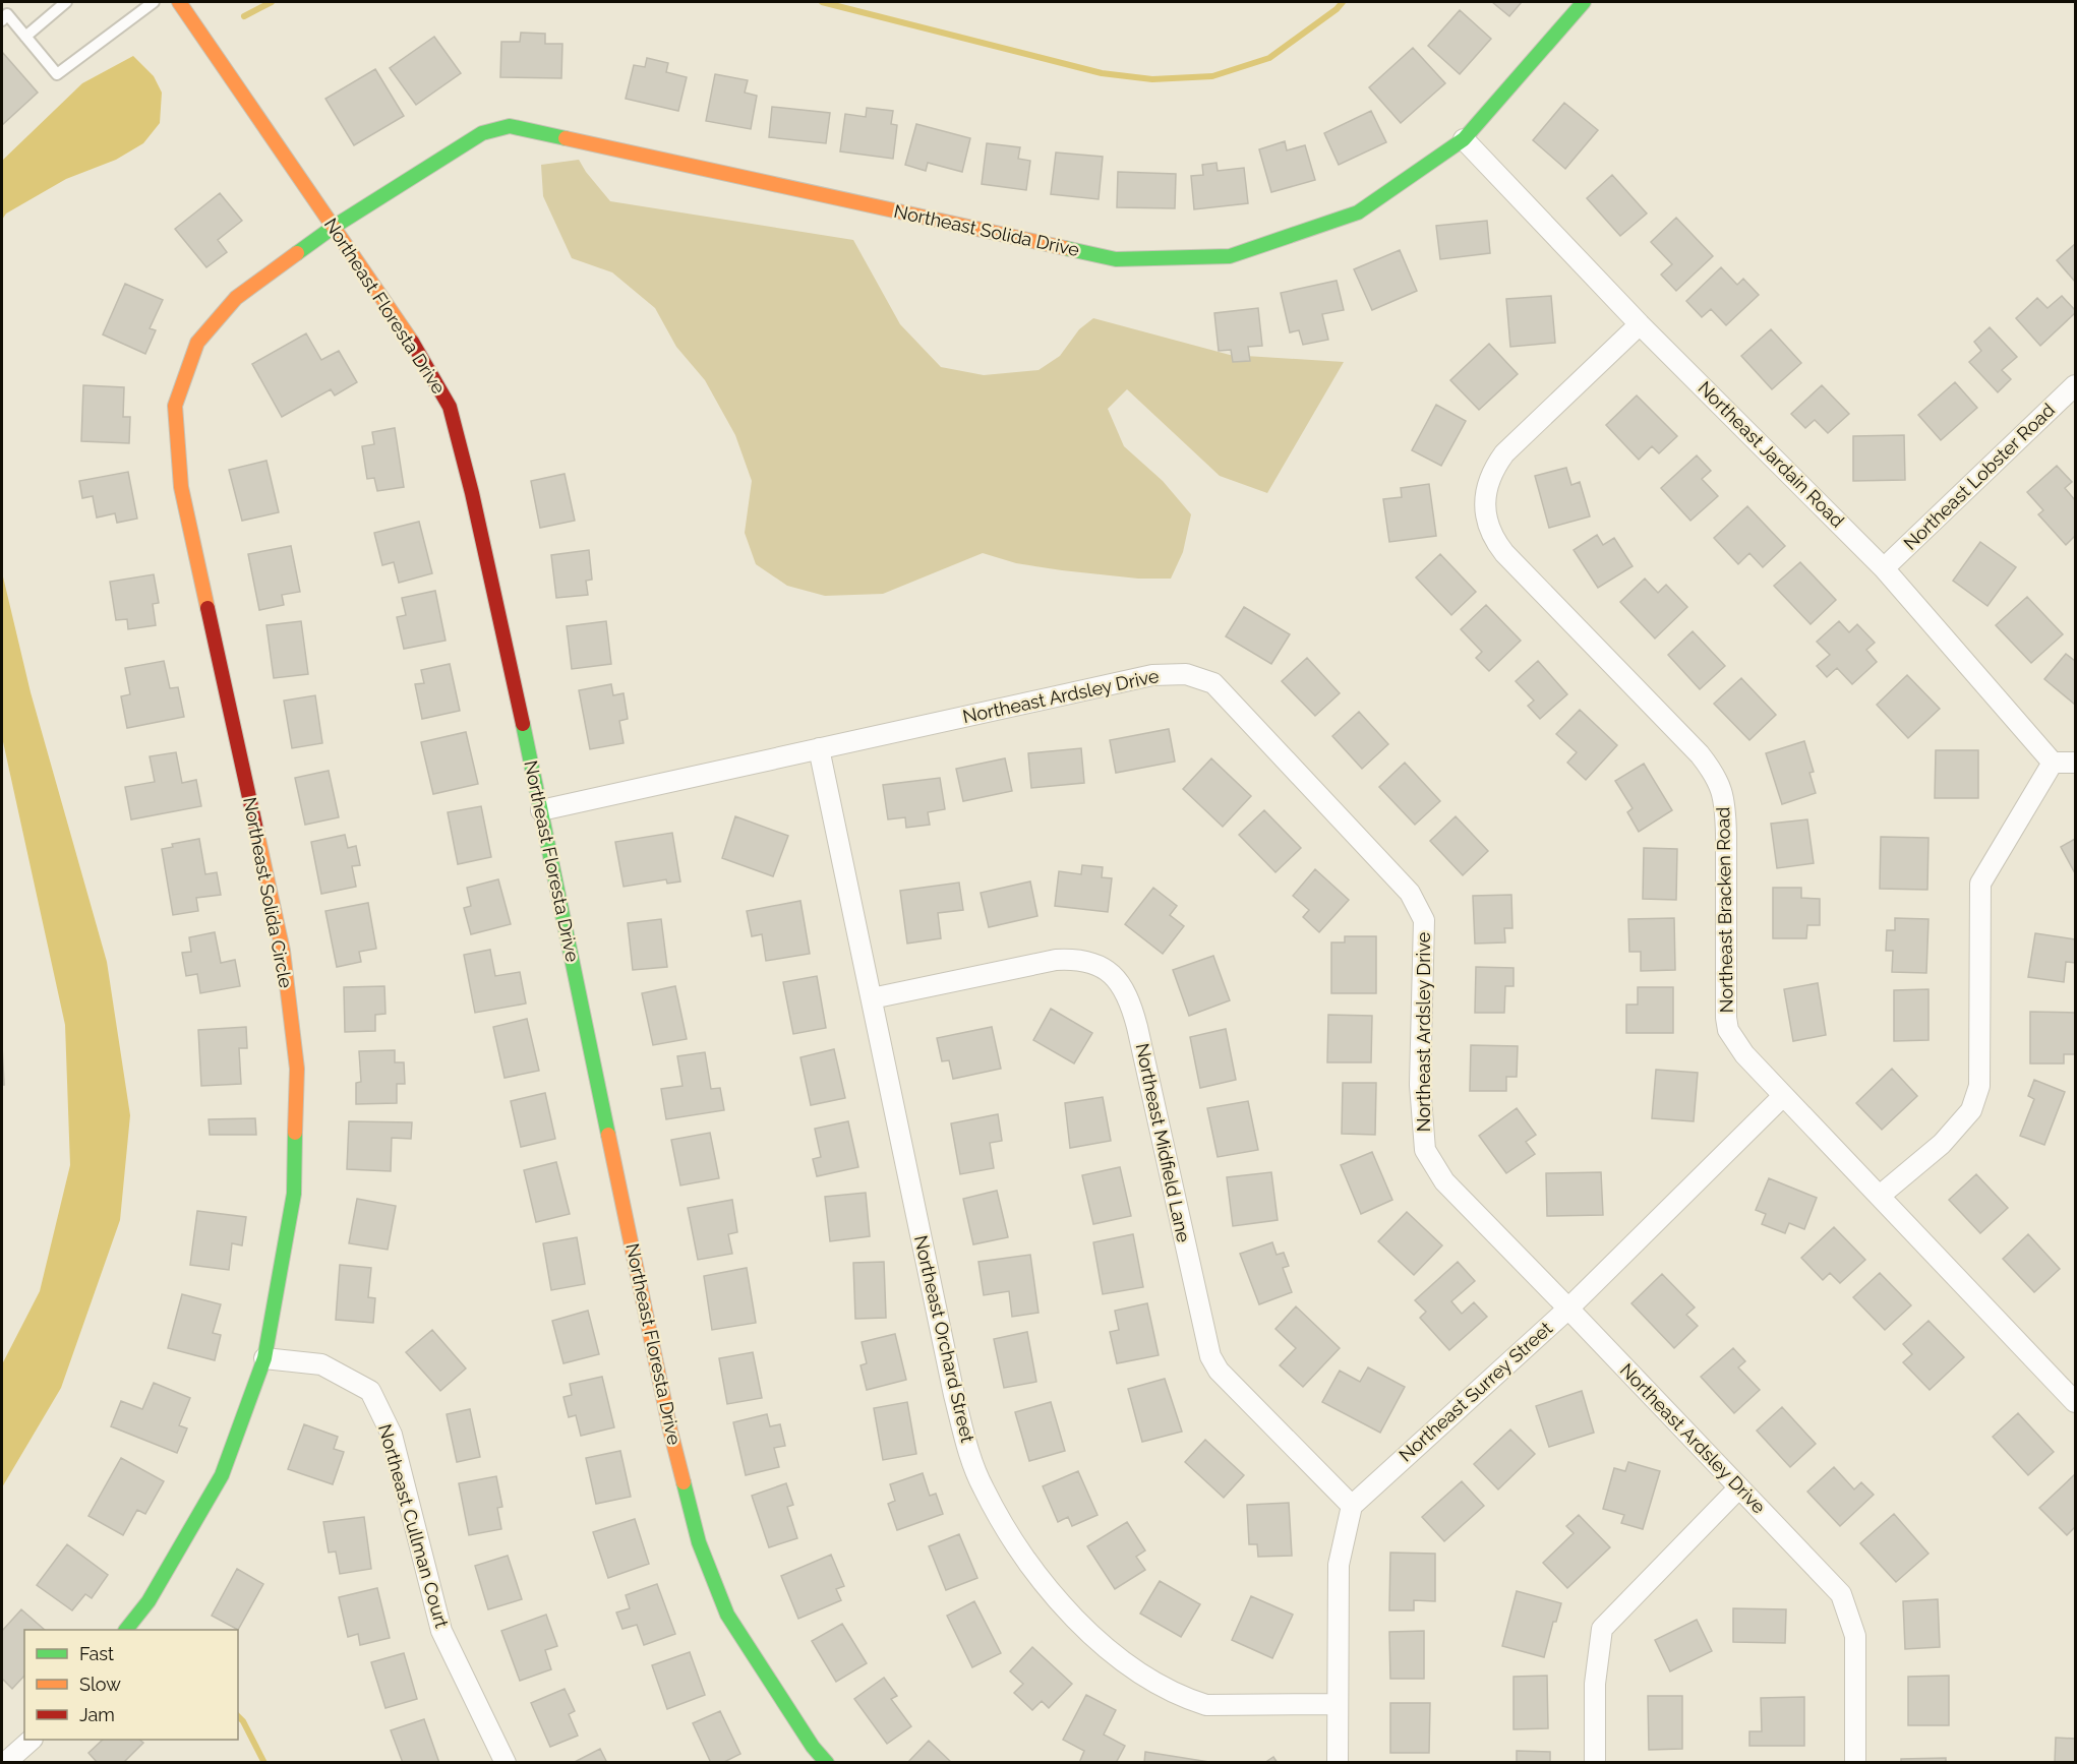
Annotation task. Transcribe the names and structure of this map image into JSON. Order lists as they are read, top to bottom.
{
  "streets": {
    "street": [
      "Northeast Solida Drive",
      "Northeast Floresta Drive",
      "Northeast Jardain Road",
      "Northeast Lobster Road",
      "Northeast Ardsley Drive",
      "Northeast Solida Circle",
      "Northeast Bracken Road",
      "Northeast Midfield Lane",
      "Northeast Orchard Street",
      "Northeast Surrey Street",
      "Northeast Cullman Court"
    ]
  },
  "crossings": [
    ["Northeast Solida Drive", "Northeast Floresta Drive"],
    ["Northeast Solida Drive", "Northeast Jardain Road"],
    ["Northeast Solida Drive", "Northeast Solida Circle"],
    ["Northeast Floresta Drive", "Northeast Ardsley Drive"],
    ["Northeast Floresta Drive", "Northeast Solida Circle"],
    ["Northeast Jardain Road", "Northeast Lobster Road"],
    ["Northeast Jardain Road", "Northeast Bracken Road"],
    ["Northeast Ardsley Drive", "Northeast Orchard Street"],
    ["Northeast Ardsley Drive", "Northeast Surrey Street"],
    ["Northeast Solida Circle", "Northeast Cullman Court"],
    ["Northeast Bracken Road", "Northeast Surrey Street"],
    ["Northeast Midfield Lane", "Northeast Orchard Street"],
    ["Northeast Midfield Lane", "Northeast Surrey Street"]
  ],
  "legend": ["Fast", "Slow", "Jam"]
}
